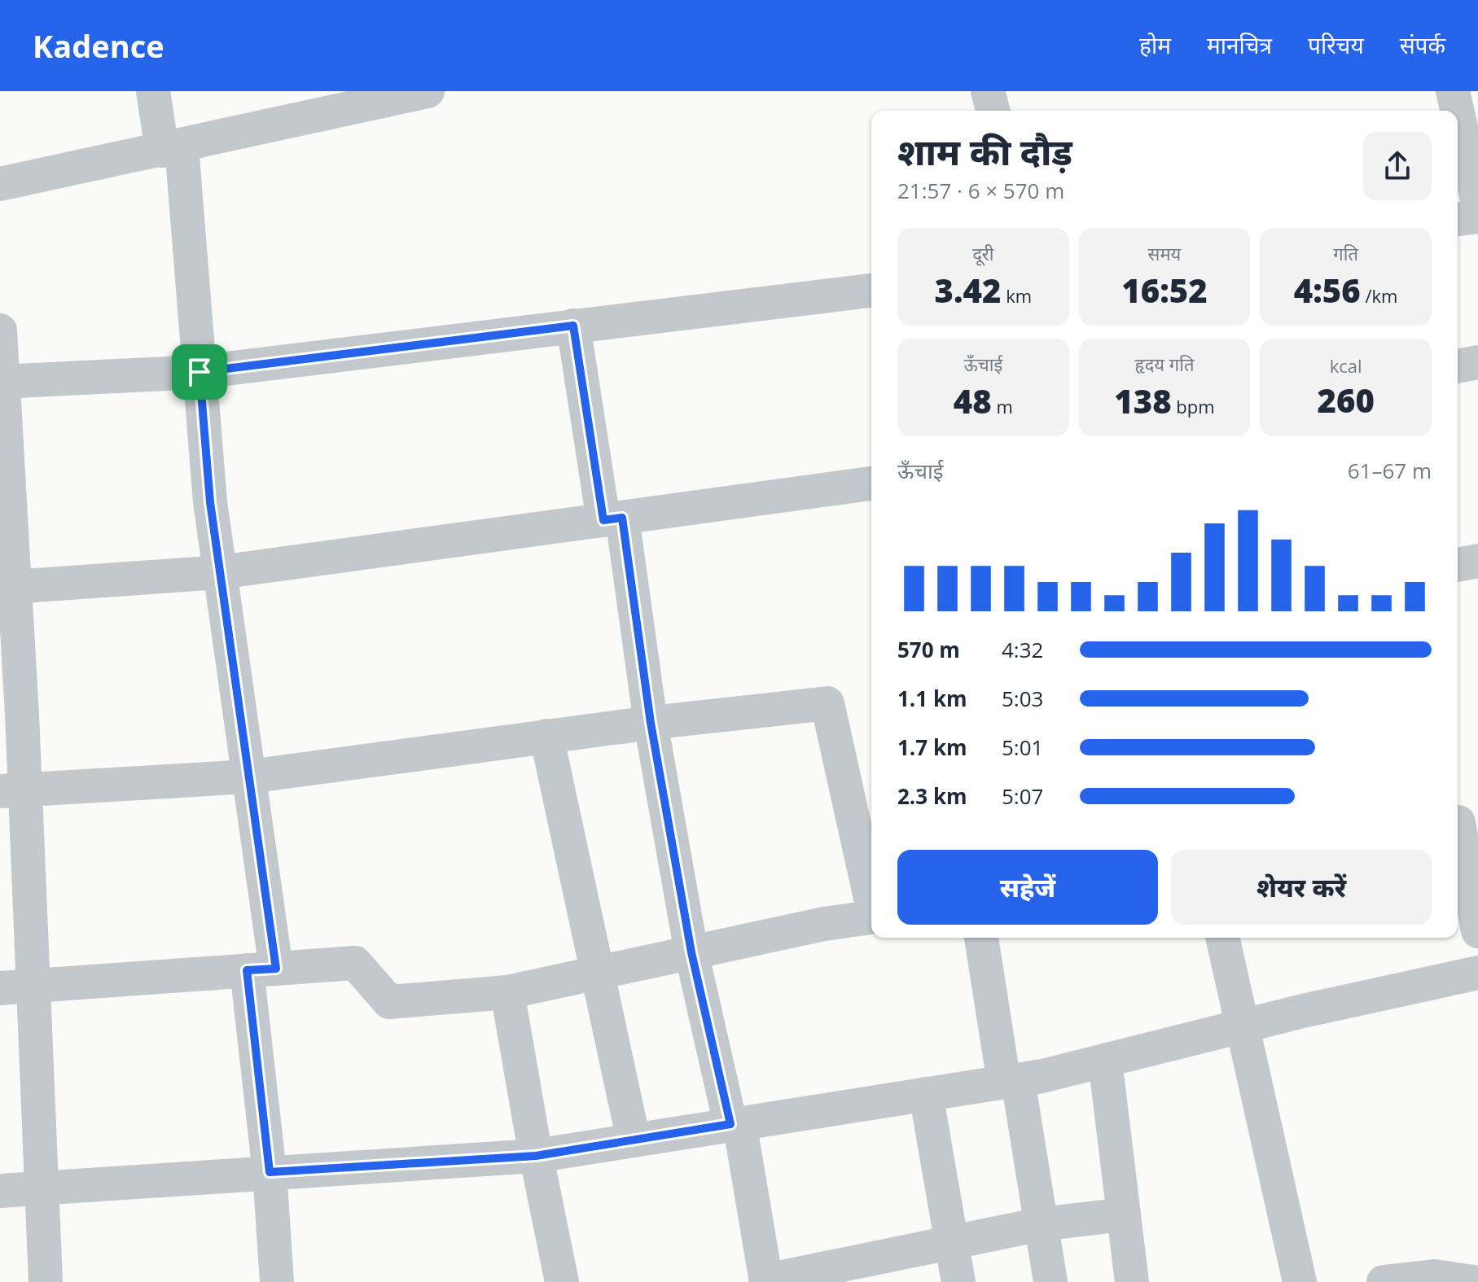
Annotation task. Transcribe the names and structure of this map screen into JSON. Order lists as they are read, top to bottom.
{
  "page": {
    "header": "Kadence",
    "nav": [
      "होम",
      "मानचित्र",
      "परिचय",
      "संपर्क"
    ],
    "heading": ["शाम की दौड़", "21:57 · 6 × 570 m"],
    "stats": [
      ["दूरी", "3.42 km"],
      ["समय", "16:52"],
      ["गति", "4:56 /km"],
      ["ऊँचाई", "48 m"],
      ["हृदय गति", "138 bpm"],
      ["kcal", "260"]
    ],
    "chart": ["ऊँचाई", "61–67 m"],
    "list": [
      {
        "name": "570 m",
        "note": "4:32"
      },
      {
        "name": "1.1 km",
        "note": "5:03"
      },
      {
        "name": "1.7 km",
        "note": "5:01"
      },
      {
        "name": "2.3 km",
        "note": "5:07"
      }
    ],
    "buttons": ["सहेजें", "शेयर करें"]
  }
}
